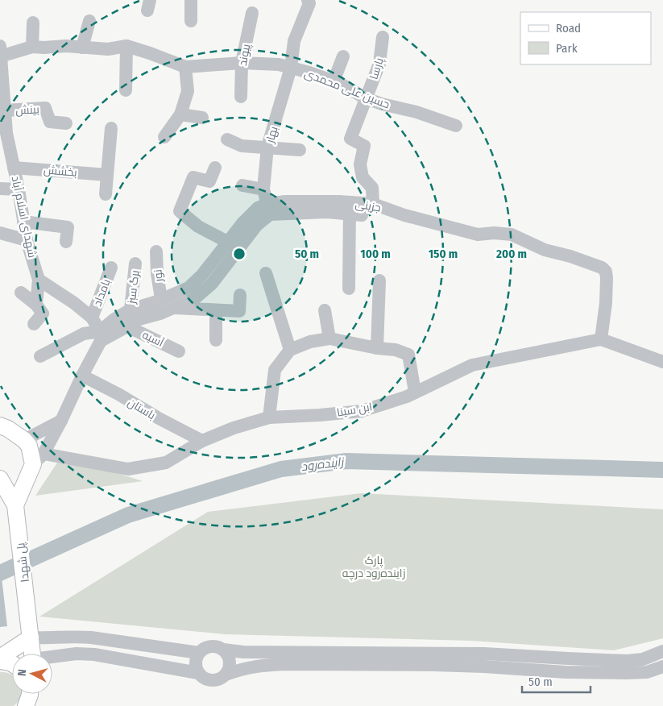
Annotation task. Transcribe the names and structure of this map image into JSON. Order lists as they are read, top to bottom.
{
  "streets": {
    "main road": ["پل شهدا"],
    "street": [
      "پیوند",
      "پارسا",
      "حسین علی محمدی",
      "بینش",
      "بهار",
      "بخشش",
      "جزینی",
      "شهدای اسلام آباد",
      "نور",
      "برگ سبز",
      "بامداد",
      "آسیه",
      "باستان",
      "ابن سینا"
    ]
  },
  "crossings": [
    ["پیوند", "حسین علی محمدی"],
    ["پارسا", "حسین علی محمدی"],
    ["پارسا", "جزینی"],
    ["حسین علی محمدی", "بهار"],
    ["حسین علی محمدی", "شهدای اسلام آباد"],
    ["بینش", "شهدای اسلام آباد"],
    ["بهار", "جزینی"],
    ["بخشش", "شهدای اسلام آباد"],
    ["جزینی", "نور"],
    ["جزینی", "برگ سبز"],
    ["جزینی", "ابن سینا"],
    ["باستان", "ابن سینا"]
  ],
  "water": ["زاینده‌رود"],
  "parks": ["پارک زاینده‌رود درچه"],
  "legend": ["Road", "Park"],
  "scale_bar": "50 m",
  "north": "left",
  "rings": [
    "50 m",
    "100 m",
    "150 m",
    "200 m"
  ]
}
